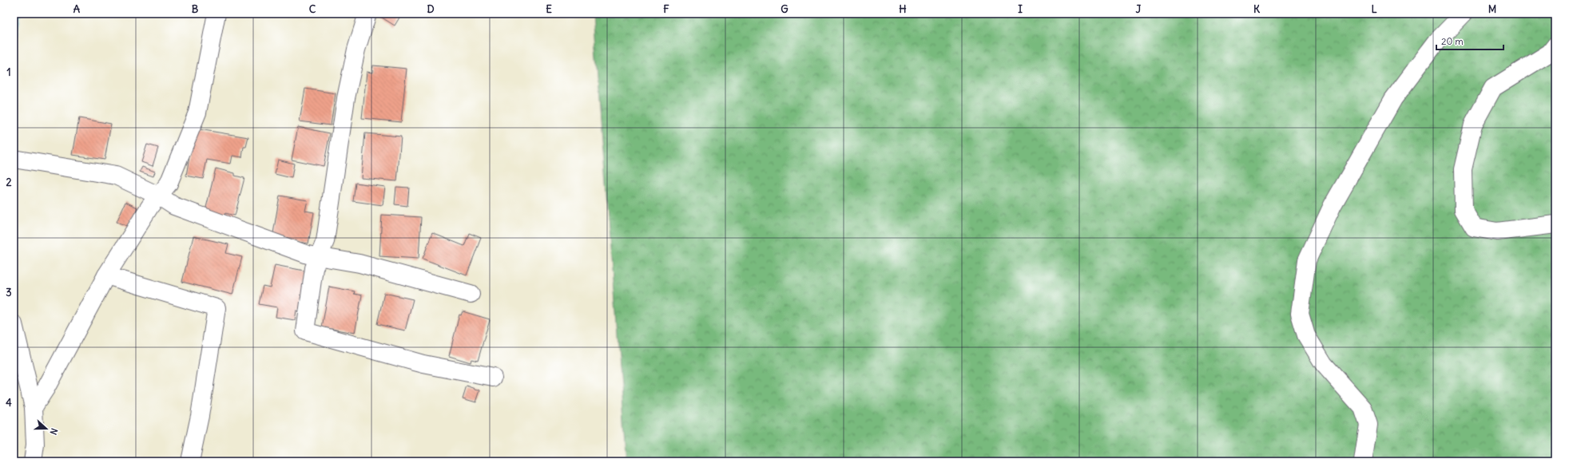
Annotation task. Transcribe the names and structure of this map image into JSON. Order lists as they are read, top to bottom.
{
  "scale_bar": "20 m",
  "north": "right",
  "grid": {
    "columns": [
      "A",
      "B",
      "C",
      "D",
      "E",
      "F",
      "G",
      "H",
      "I",
      "J",
      "K",
      "L",
      "M"
    ],
    "rows": [
      "1",
      "2",
      "3",
      "4"
    ]
  }
}
